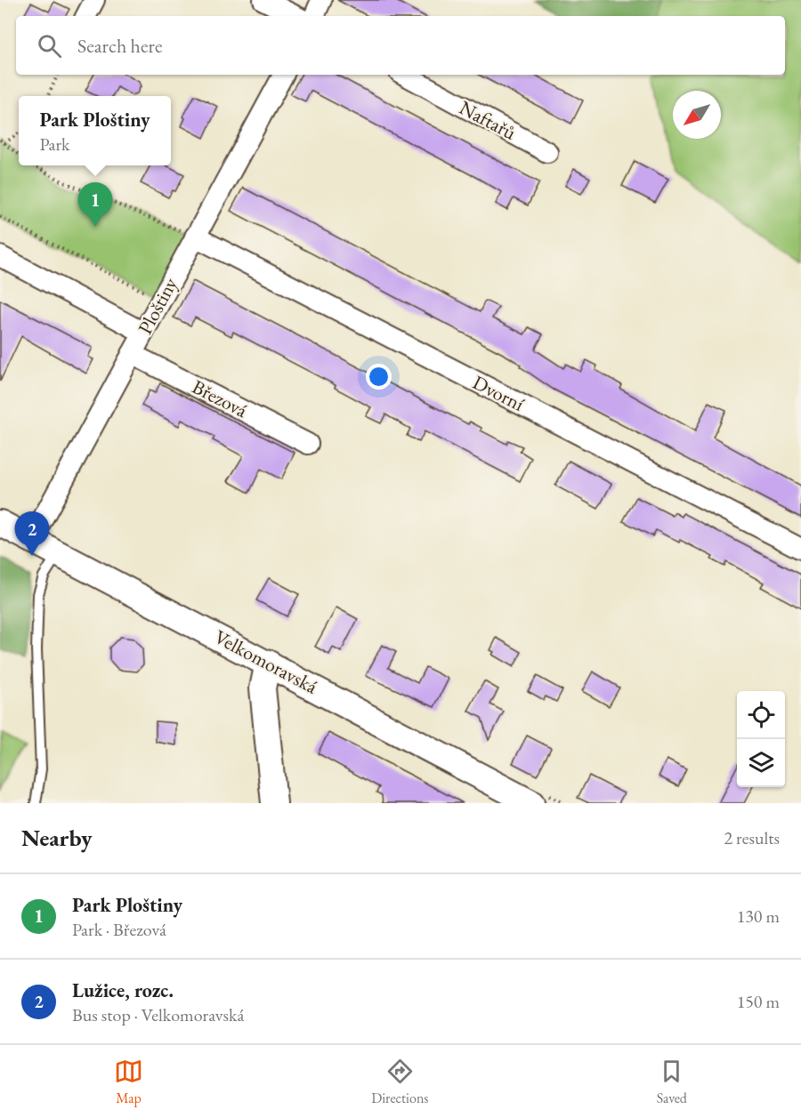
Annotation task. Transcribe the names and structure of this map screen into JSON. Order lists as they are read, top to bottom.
{
  "streets": {
    "street": [
      "Naftařů",
      "Ploštiny",
      "Dvorní",
      "Březová",
      "Velkomoravská"
    ]
  },
  "crossings": [
    ["Ploštiny", "Dvorní"],
    ["Ploštiny", "Březová"],
    ["Ploštiny", "Velkomoravská"]
  ],
  "north": "bottom left",
  "page": {
    "search": "Search here",
    "popup": ["Park Ploštiny", "Park"],
    "pins": ["1", "2"],
    "heading": ["Nearby", "2 results"],
    "list": [
      {
        "mark": "1",
        "name": "Park Ploštiny",
        "note": "Park · Březová",
        "value": "130 m"
      },
      {
        "mark": "2",
        "name": "Lužice, rozc.",
        "note": "Bus stop · Velkomoravská",
        "value": "150 m"
      }
    ],
    "nav": ["Map", "Directions", "Saved"]
  }
}
